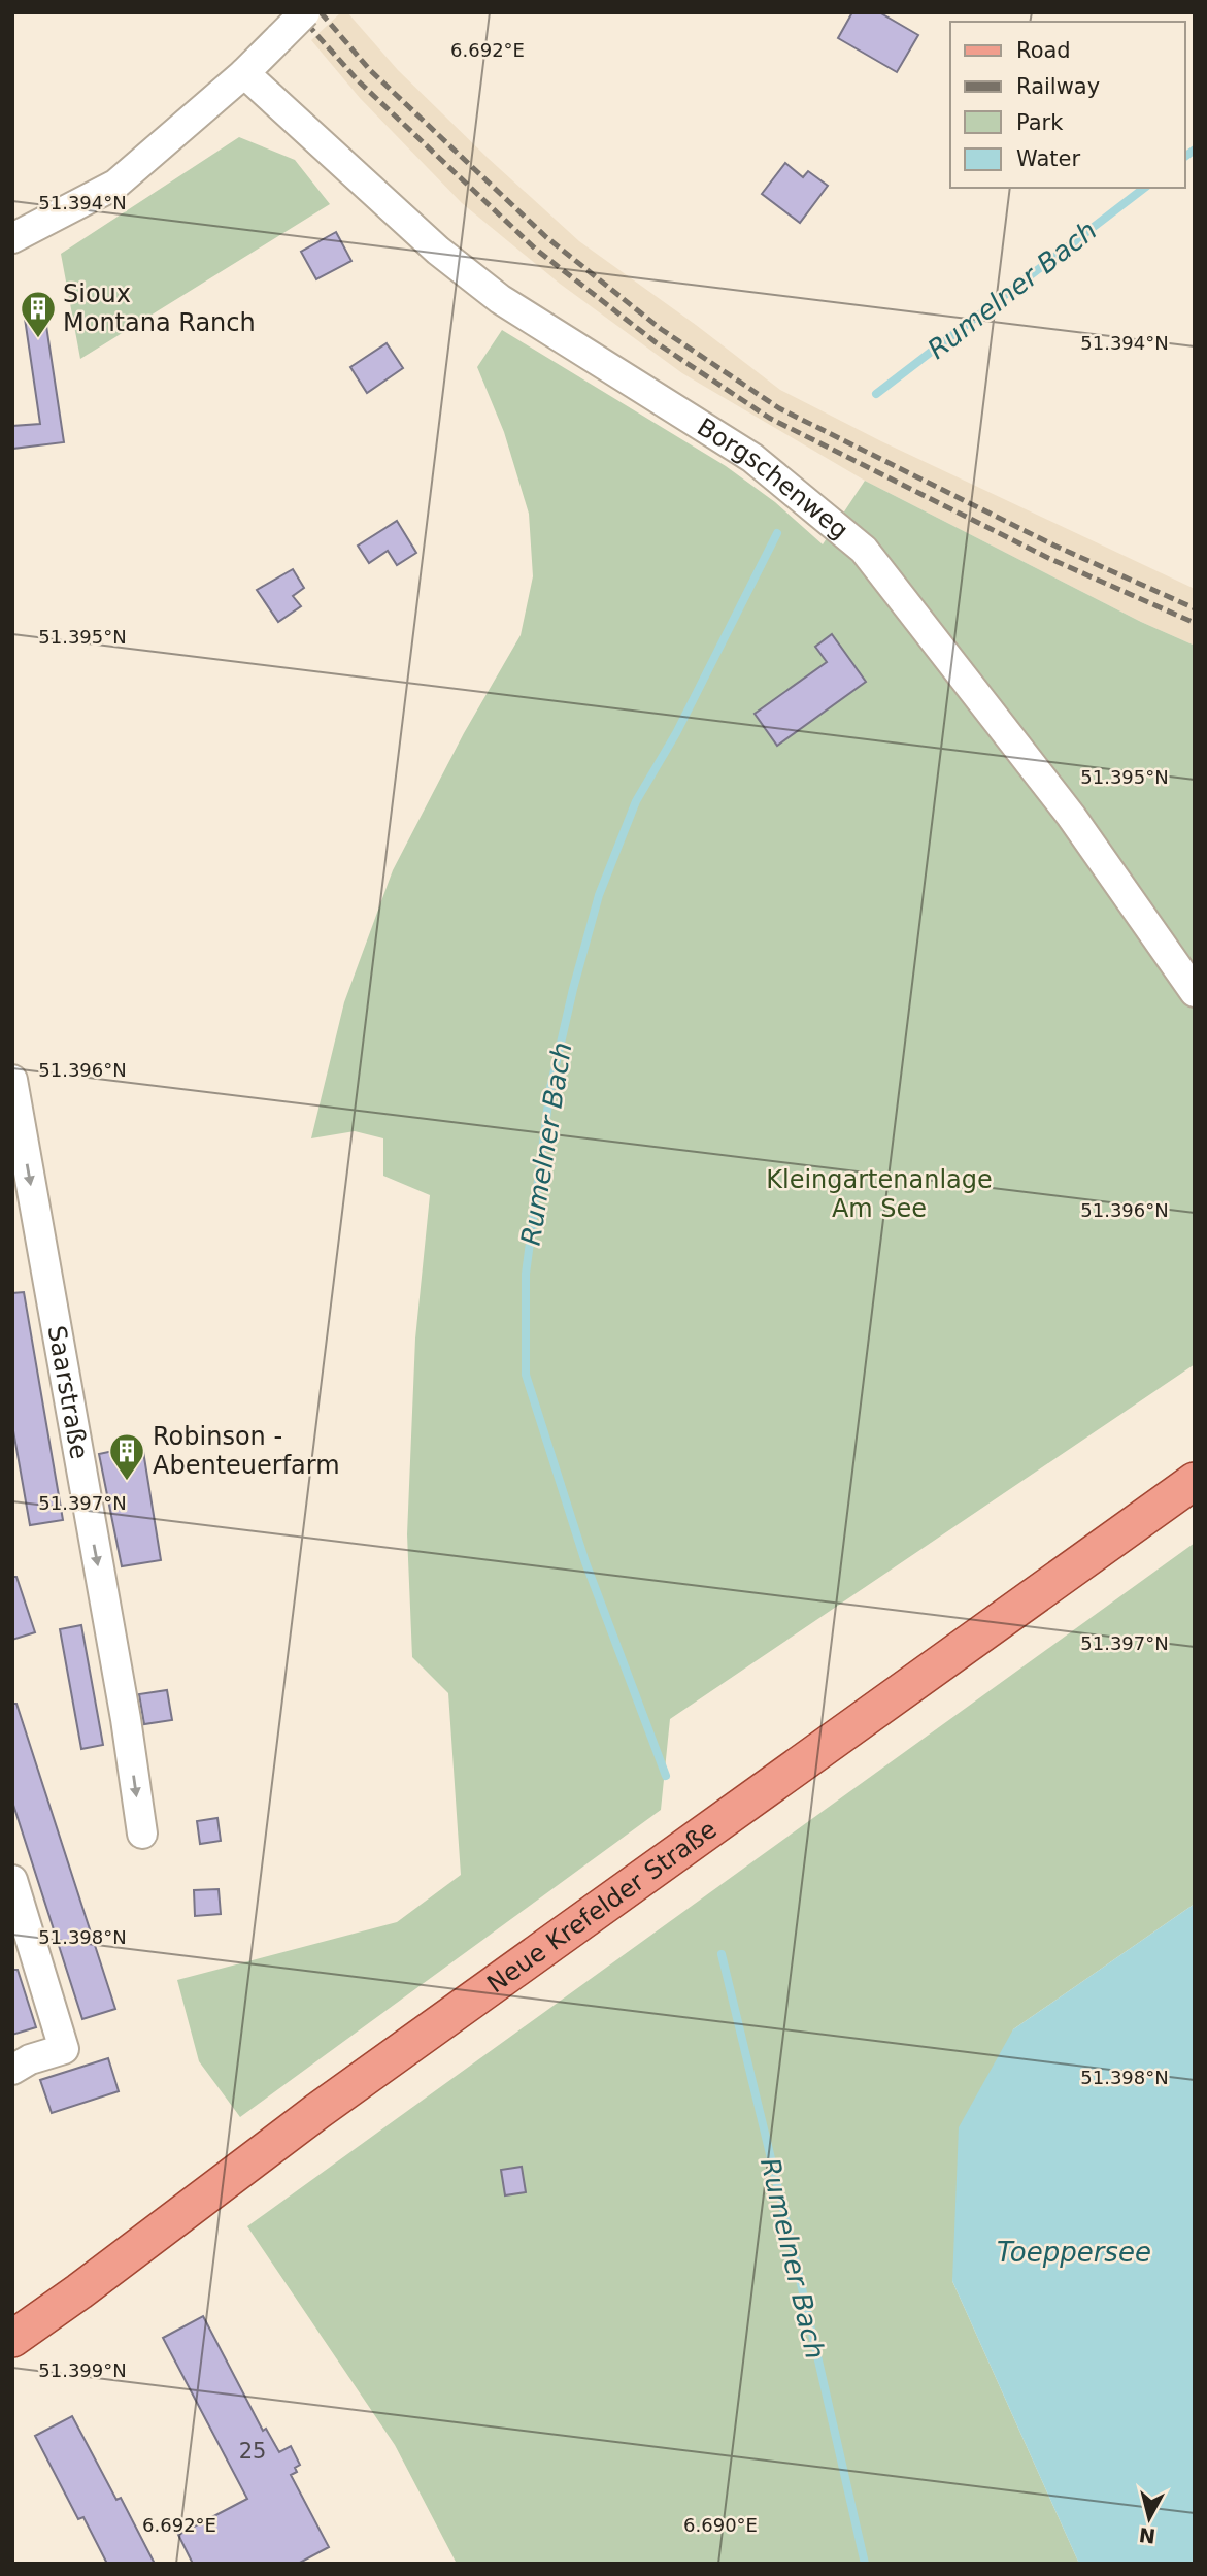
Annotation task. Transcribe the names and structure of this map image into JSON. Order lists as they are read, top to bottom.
{
  "streets": {
    "main road": ["Neue Krefelder Straße"],
    "street": ["Borgschenweg", "Saarstraße"]
  },
  "one_way": ["Saarstraße"],
  "water": ["Rumelner Bach", "Toeppersee"],
  "parks": ["Kleingartenanlage Am See"],
  "places": {
    "building": ["Sioux Montana Ranch", "Robinson - Abenteuerfarm"]
  },
  "house_numbers": ["25"],
  "legend": [
    "Road",
    "Railway",
    "Park",
    "Water"
  ],
  "north": "bottom",
  "coordinates": [
    "6.692°E",
    "51.394°N",
    "51.395°N",
    "51.396°N",
    "51.397°N",
    "51.398°N",
    "51.399°N",
    "6.690°E"
  ]
}
